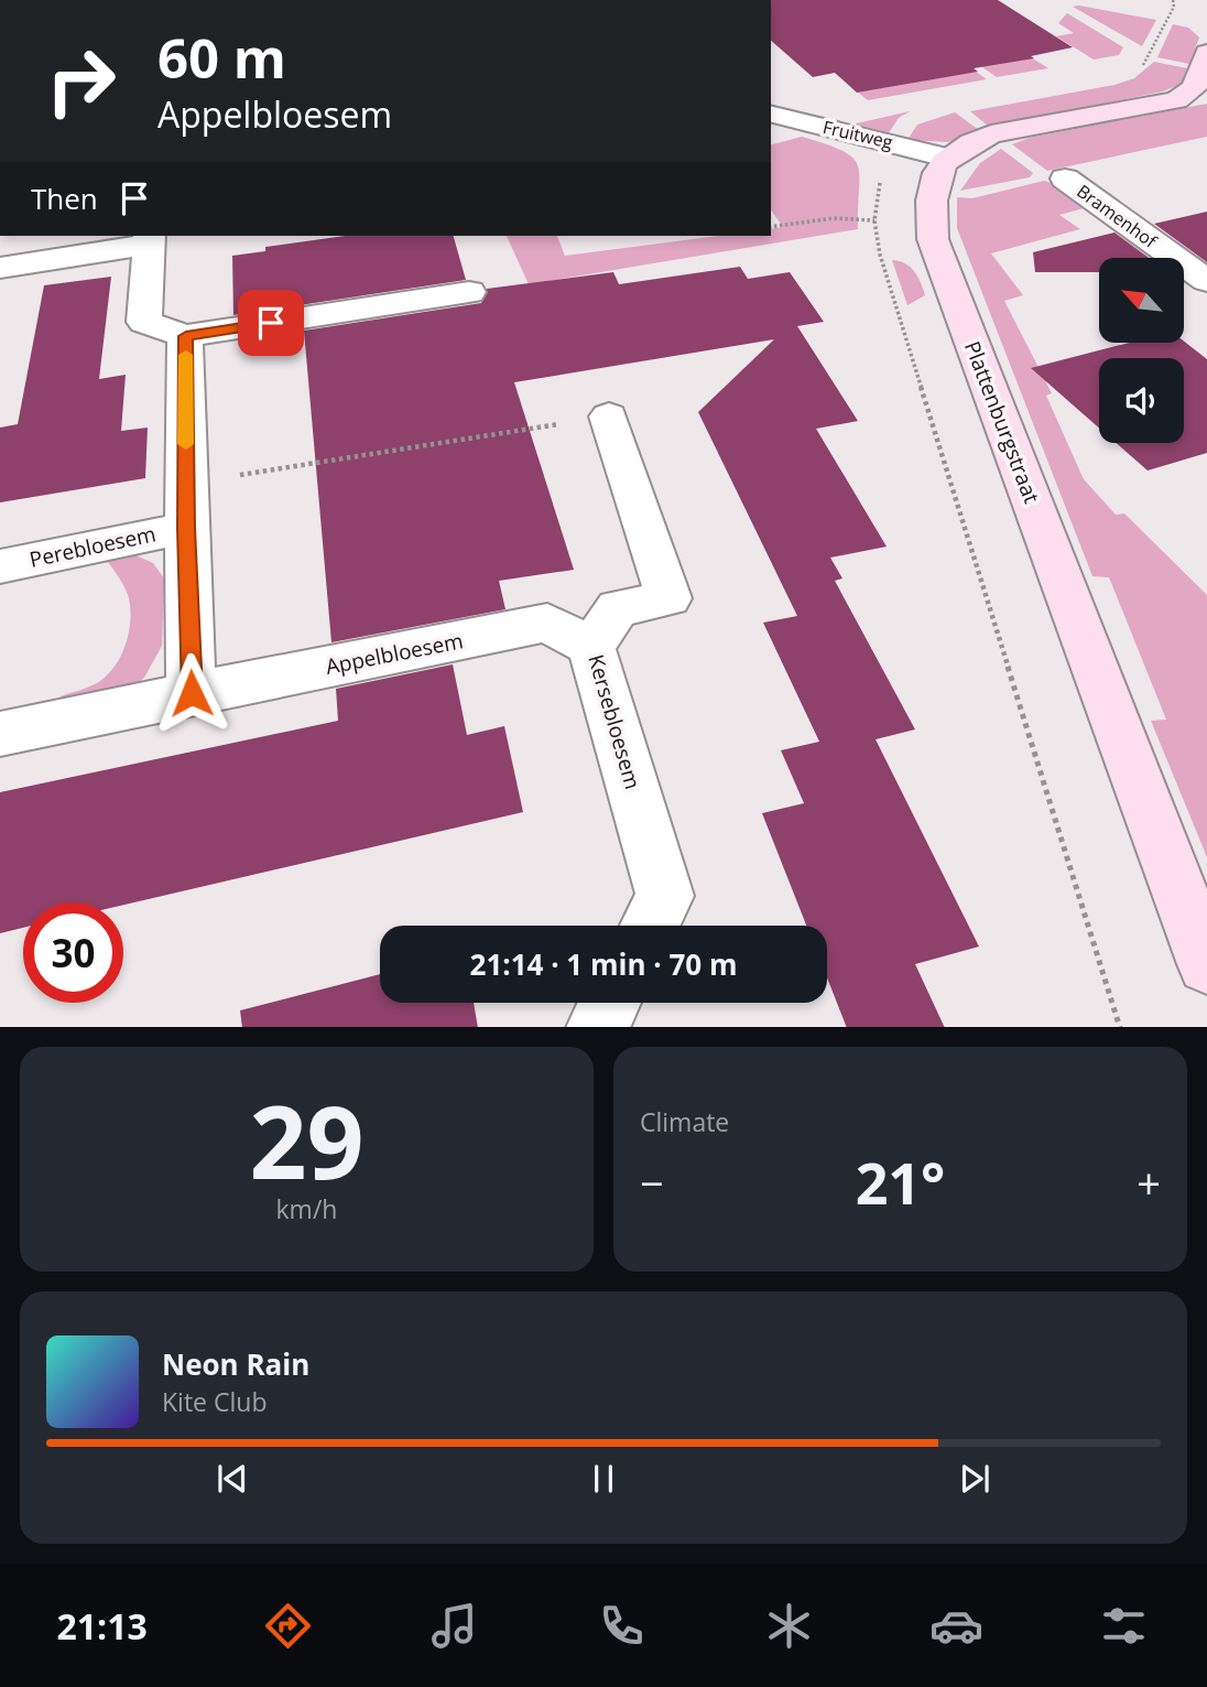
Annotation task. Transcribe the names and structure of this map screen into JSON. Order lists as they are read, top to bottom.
{
  "streets": {
    "street": [
      "Fruitweg",
      "Bramenhof",
      "Plattenburgstraat",
      "Perebloesem",
      "Appelbloesem",
      "Kersebloesem"
    ]
  },
  "crossings": [
    ["Fruitweg", "Plattenburgstraat"],
    ["Appelbloesem", "Kersebloesem"]
  ],
  "north": "top left",
  "page": {
    "turn": ["60 m", "Appelbloesem"],
    "then": "Then",
    "limit": "30",
    "trip": "21:14 · 1 min · 70 m",
    "tile": [
      ["29", "km/h"],
      "Climate"
    ],
    "heat": ["−", "21°", "+"],
    "song": ["Neon Rain", "Kite Club"],
    "tabs": "21:13"
  }
}
